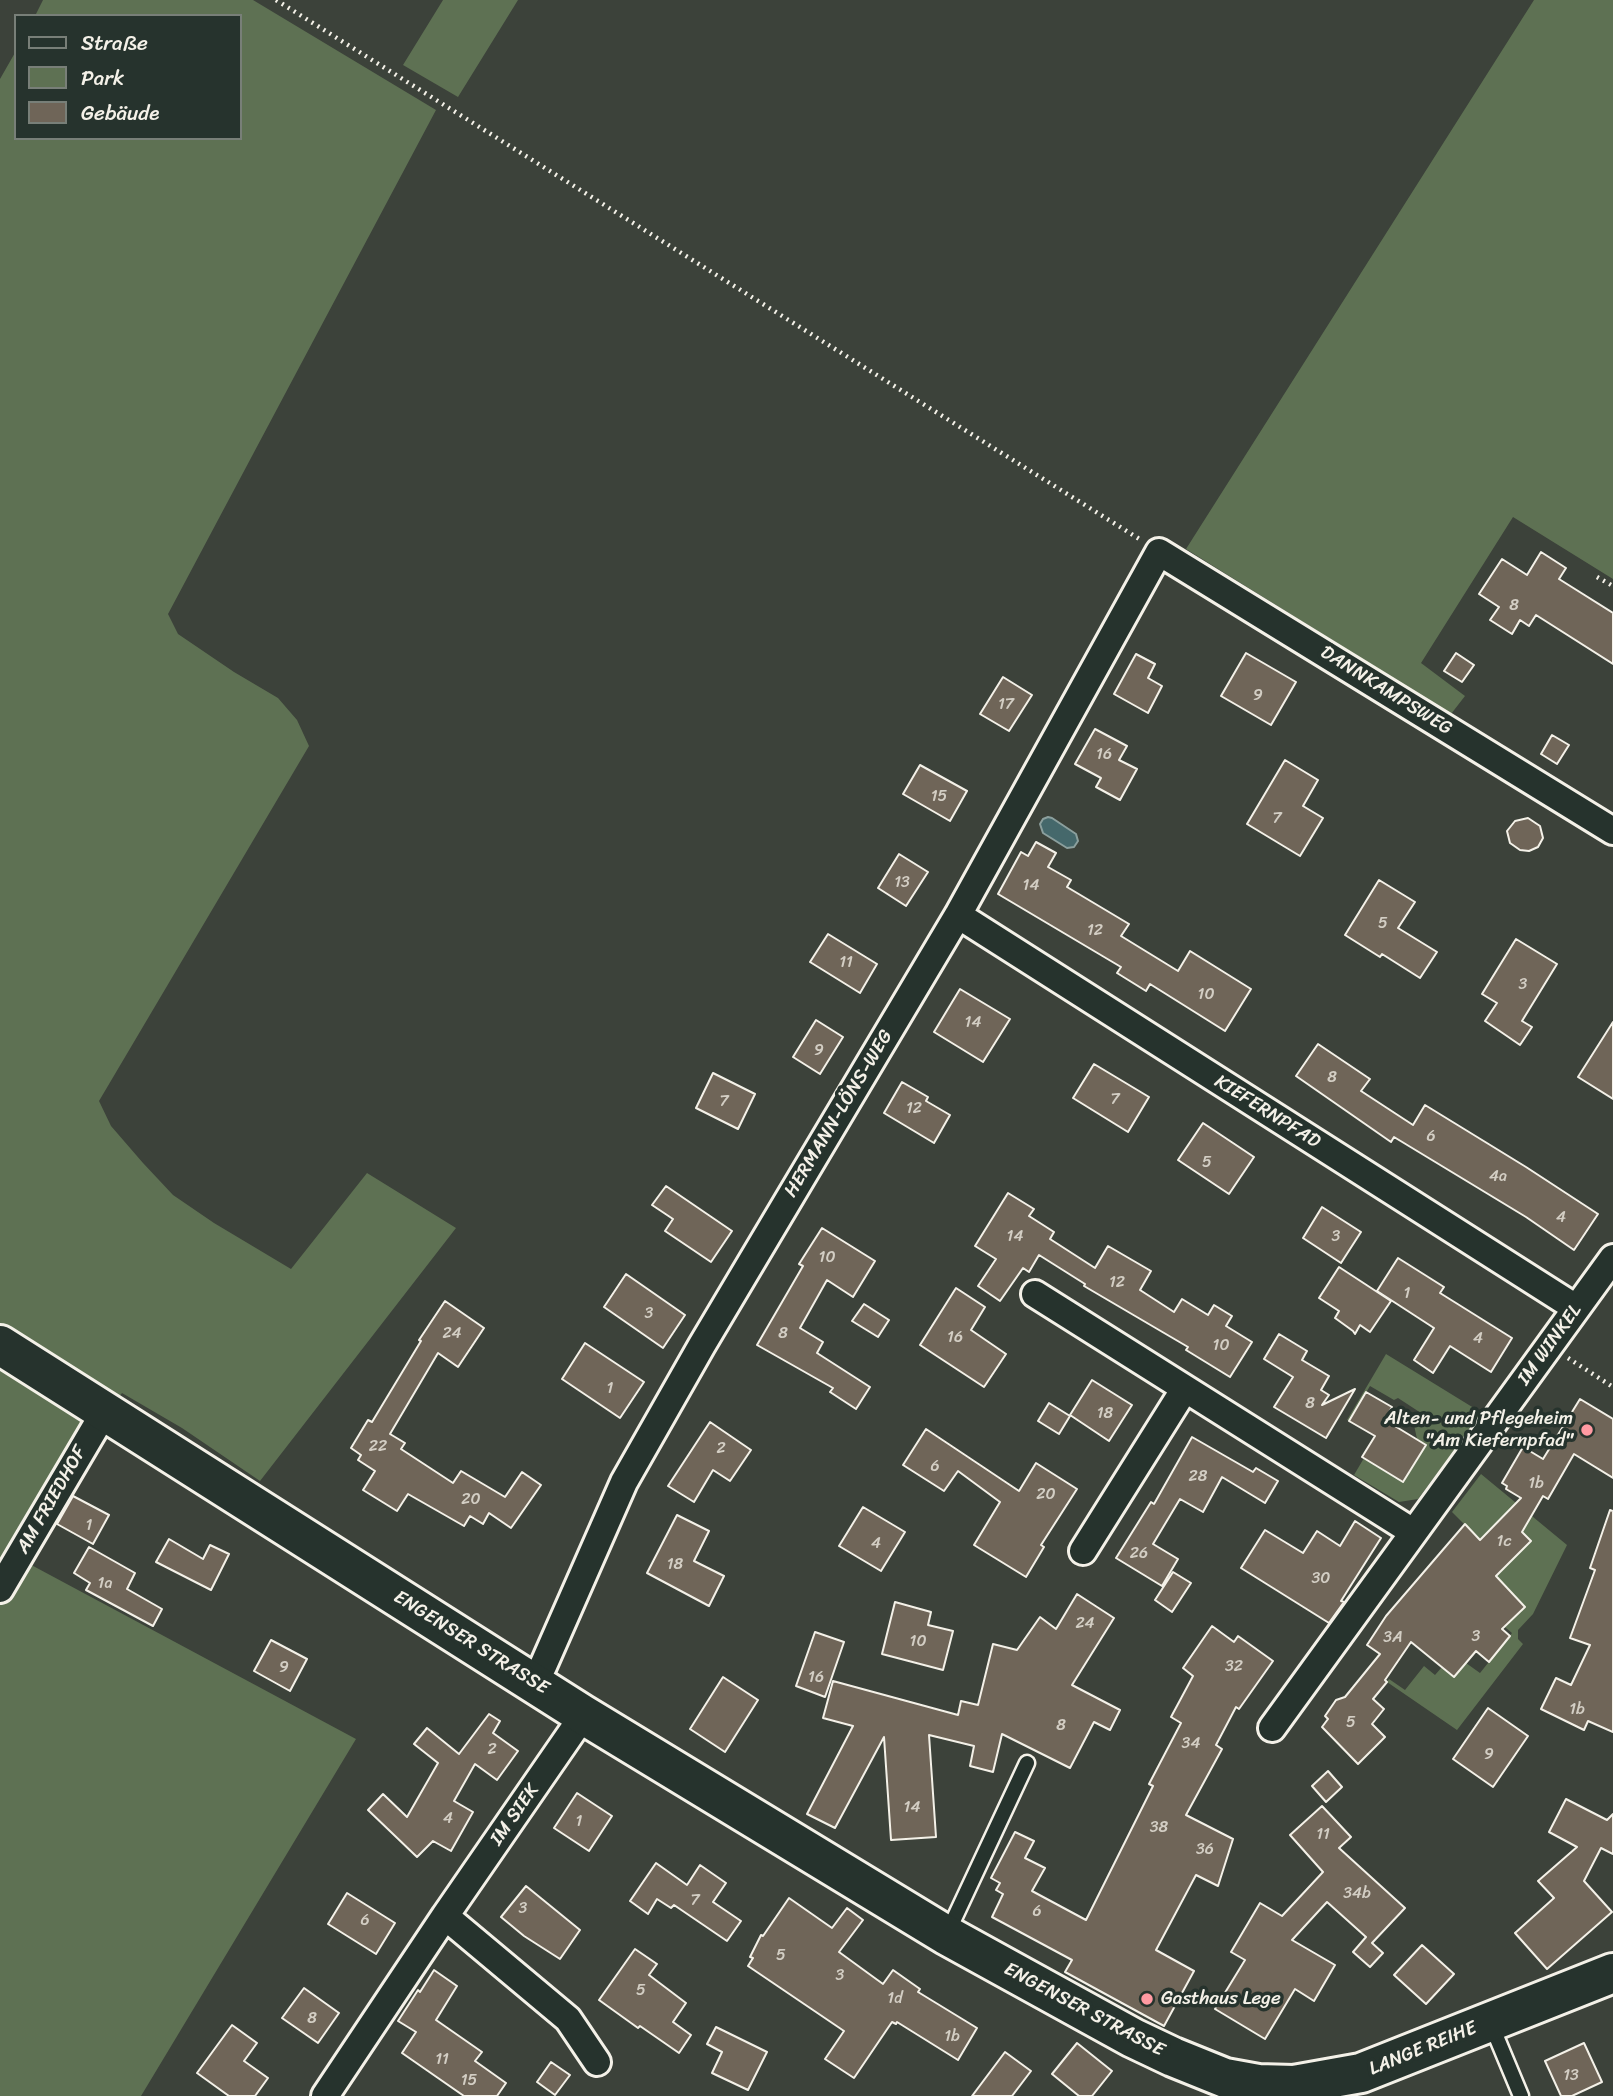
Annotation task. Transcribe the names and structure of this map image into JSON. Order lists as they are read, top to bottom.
{
  "streets": {
    "street": [
      "DANNKAMPSWEG",
      "KIEFERNPFAD",
      "HERMANN-LÖNS-WEG",
      "IM WINKEL",
      "AM FRIEDHOF",
      "ENGENSER STRASSE",
      "IM SIEK",
      "LANGE REIHE"
    ]
  },
  "crossings": [
    ["DANNKAMPSWEG", "HERMANN-LÖNS-WEG"],
    ["KIEFERNPFAD", "HERMANN-LÖNS-WEG"],
    ["KIEFERNPFAD", "IM WINKEL"],
    ["HERMANN-LÖNS-WEG", "ENGENSER STRASSE"],
    ["AM FRIEDHOF", "ENGENSER STRASSE"],
    ["ENGENSER STRASSE", "IM SIEK"],
    ["ENGENSER STRASSE", "LANGE REIHE"]
  ],
  "places": ["Alten- und Pflegeheim \"Am Kiefernpfad\"", "Gasthaus Lege"],
  "house_numbers": [
    "8",
    "9",
    "17",
    "16",
    "15",
    "7",
    "13",
    "14",
    "5",
    "12",
    "11",
    "3",
    "10",
    "14",
    "9",
    "8",
    "7",
    "7",
    "12",
    "6",
    "5",
    "4a",
    "4",
    "14",
    "3",
    "10",
    "12",
    "1",
    "3",
    "24",
    "8",
    "16",
    "4",
    "10",
    "1",
    "8",
    "18",
    "22",
    "2",
    "6",
    "28",
    "1b",
    "20",
    "20",
    "1",
    "1c",
    "4",
    "26",
    "18",
    "30",
    "1a",
    "24",
    "3",
    "3A",
    "10",
    "32",
    "9",
    "16",
    "1b",
    "5",
    "8",
    "34",
    "2",
    "9",
    "14",
    "4",
    "1",
    "38",
    "11",
    "36",
    "34b",
    "7",
    "3",
    "6",
    "6",
    "5",
    "3",
    "5",
    "1d",
    "8",
    "1b",
    "11",
    "13",
    "15"
  ],
  "legend": ["Straße", "Park", "Gebäude"]
}
